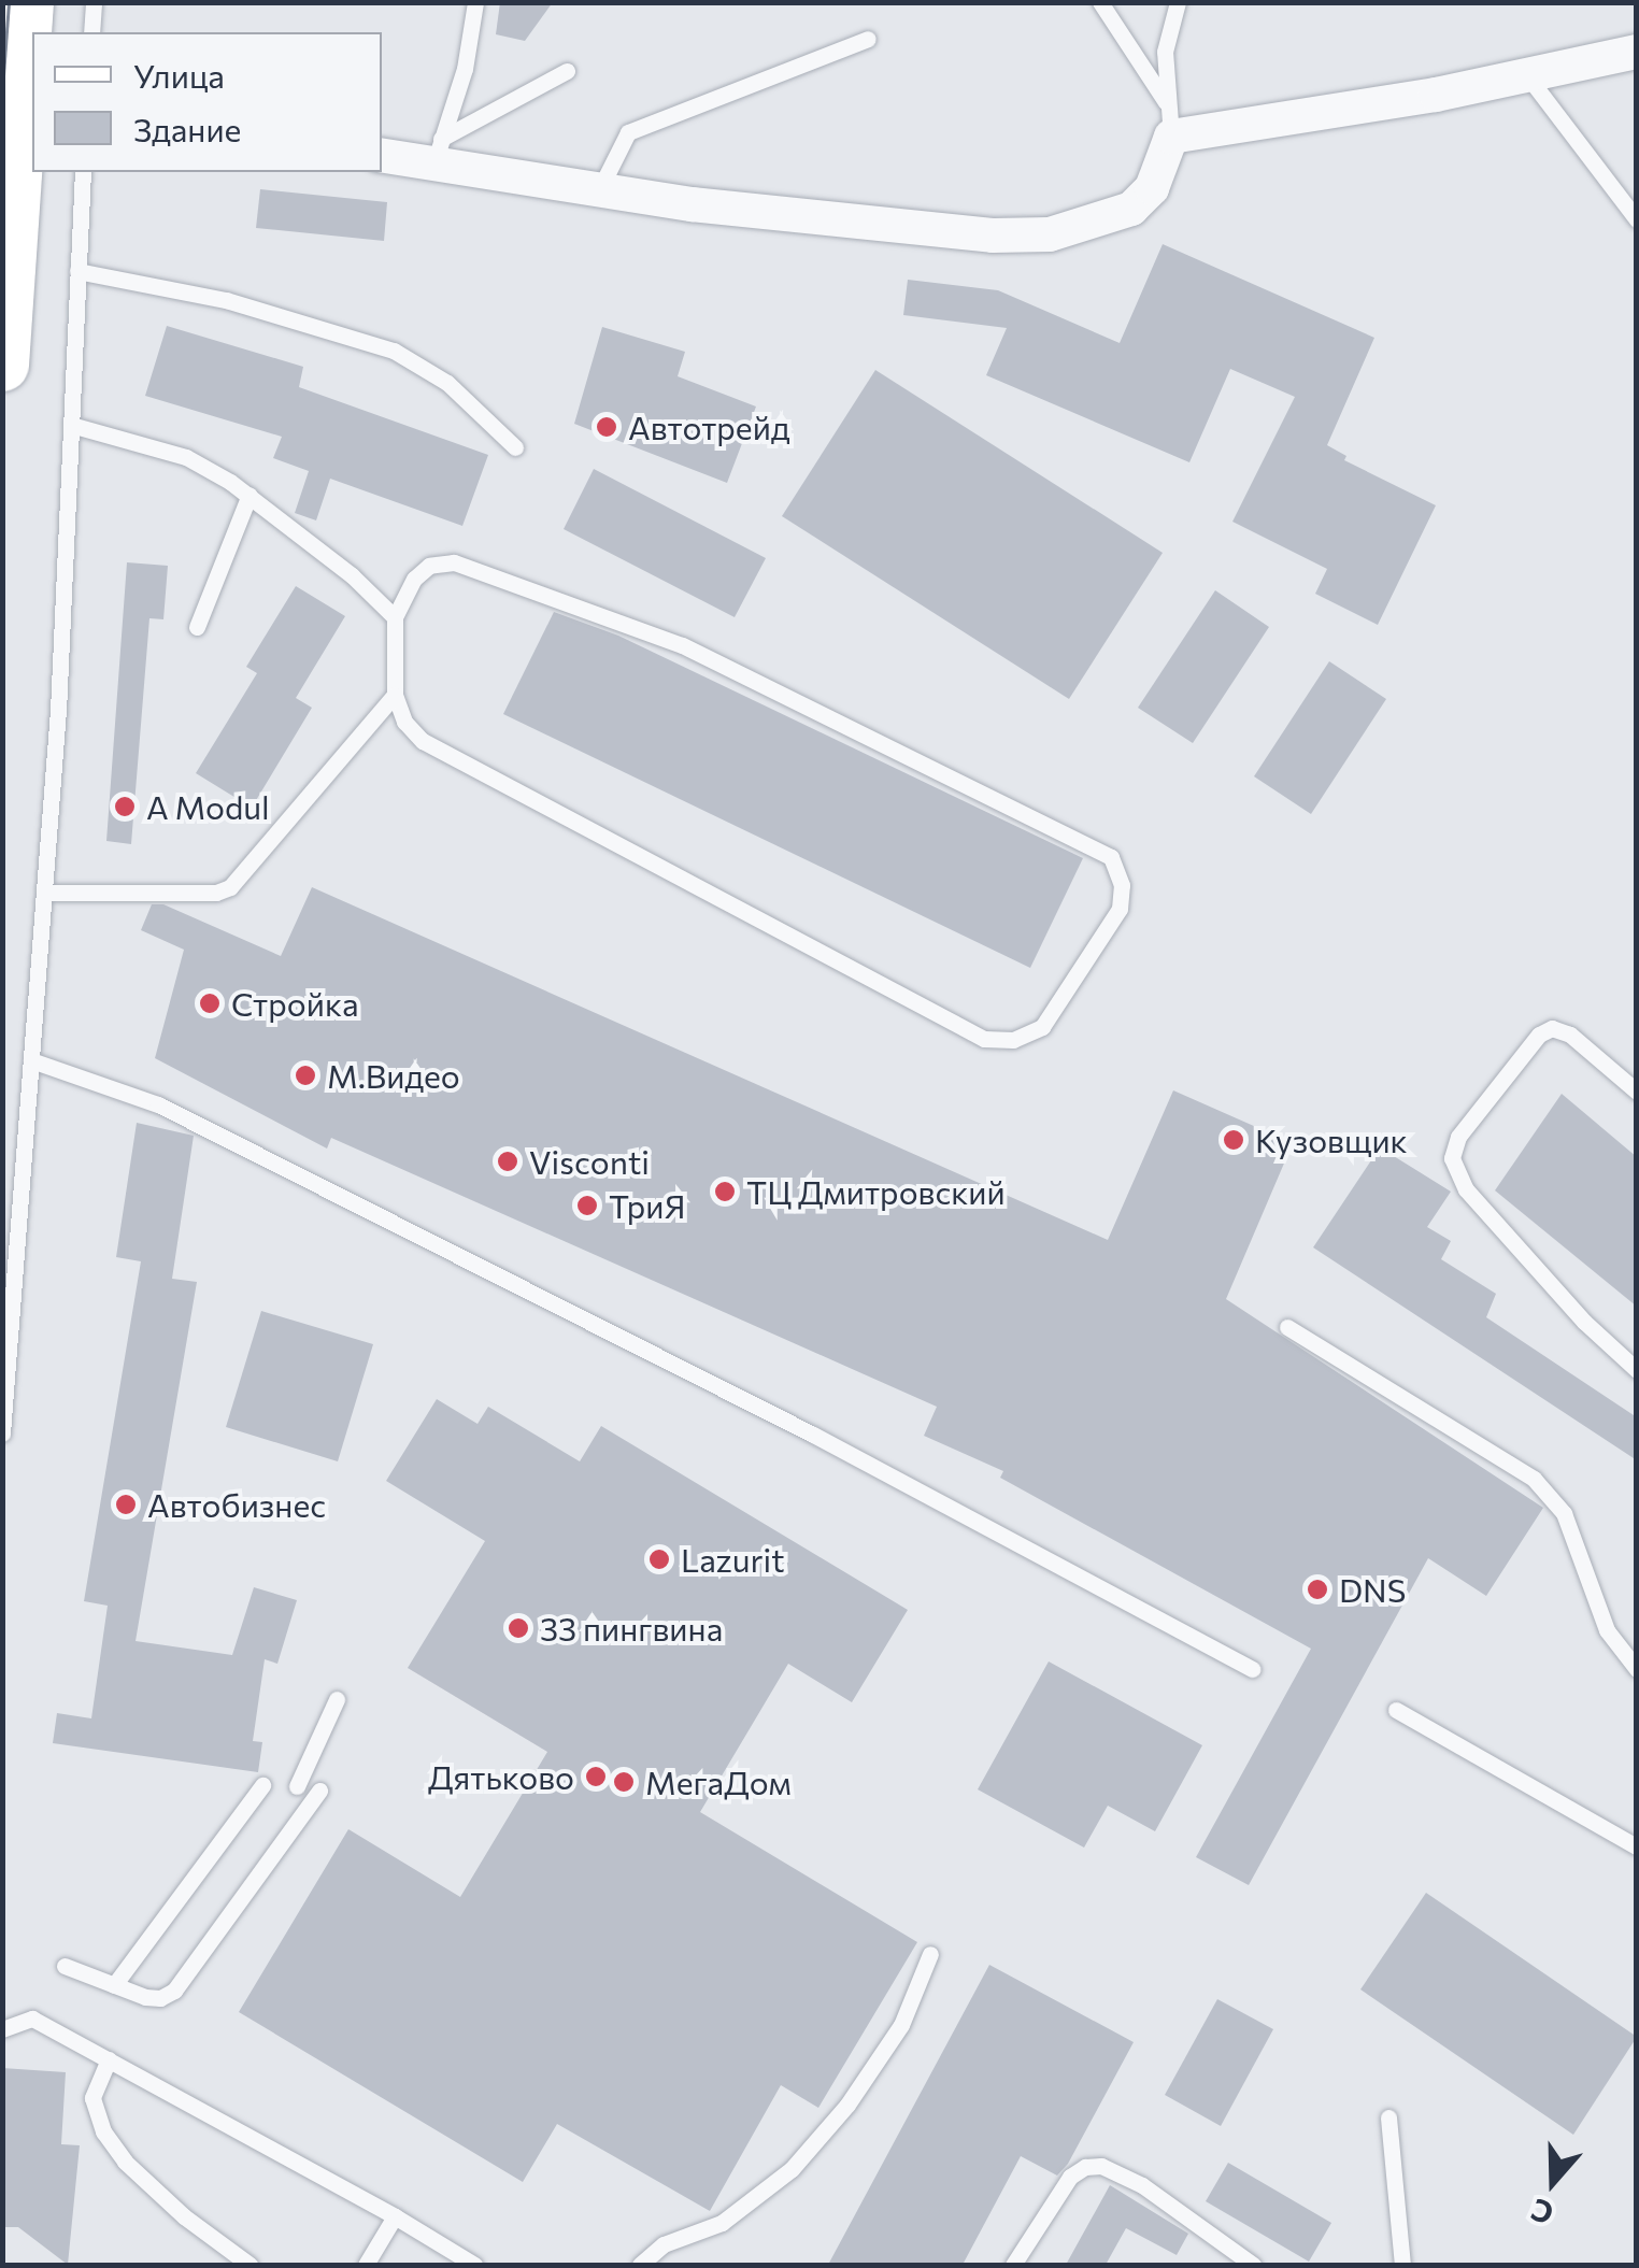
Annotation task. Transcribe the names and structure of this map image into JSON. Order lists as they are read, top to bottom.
{
  "places": [
    "Автотрейд",
    "A Modul",
    "Стройка",
    "М.Видео",
    "Кузовщик",
    "Visconti",
    "ТЦ Дмитровский",
    "ТриЯ",
    "Автобизнес",
    "Lazurit",
    "DNS",
    "33 пингвина",
    "Дятьково",
    "МегаДом"
  ],
  "legend": ["Улица", "Здание"],
  "north": "bottom"
}
